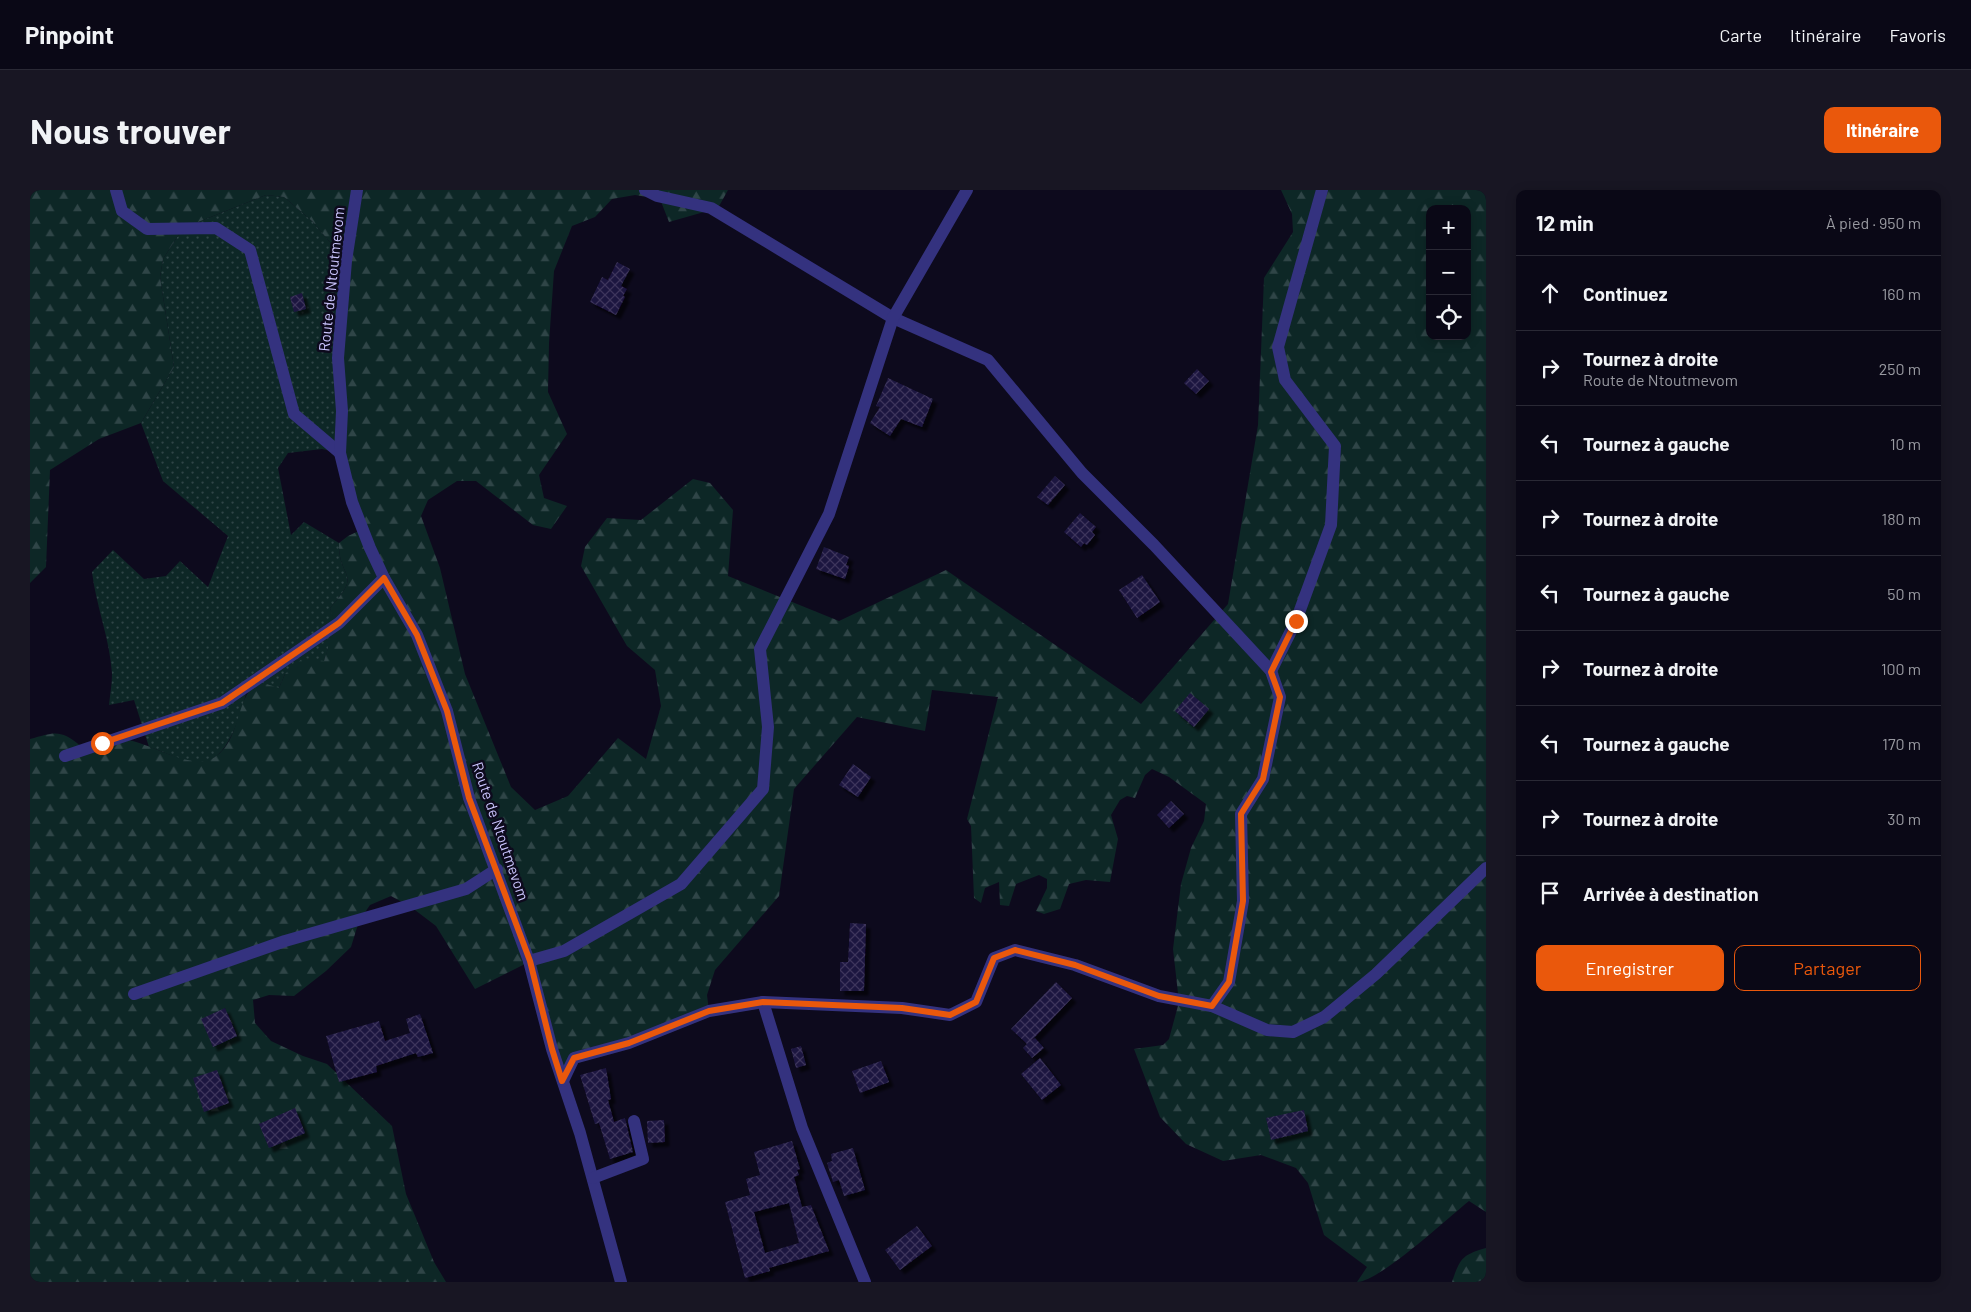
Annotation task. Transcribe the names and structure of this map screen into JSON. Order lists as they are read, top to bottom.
{
  "streets": {
    "street": ["Route de Ntoutmevom"]
  },
  "page": {
    "header": "Pinpoint",
    "nav": ["Carte", "Itinéraire", "Favoris"],
    "buttons": [
      "Itinéraire",
      ["Enregistrer", "Partager"]
    ],
    "title": "Nous trouver",
    "heading": ["12 min", "À pied · 950 m"],
    "map_buttons": ["+", "−"],
    "list": [
      ["Continuez", "160 m"],
      ["Tournez à droite", "Route de Ntoutmevom", "250 m"],
      ["Tournez à gauche", "10 m"],
      ["Tournez à droite", "180 m"],
      ["Tournez à gauche", "50 m"],
      ["Tournez à droite", "100 m"],
      ["Tournez à gauche", "170 m"],
      ["Tournez à droite", "30 m"],
      "Arrivée à destination"
    ]
  }
}
